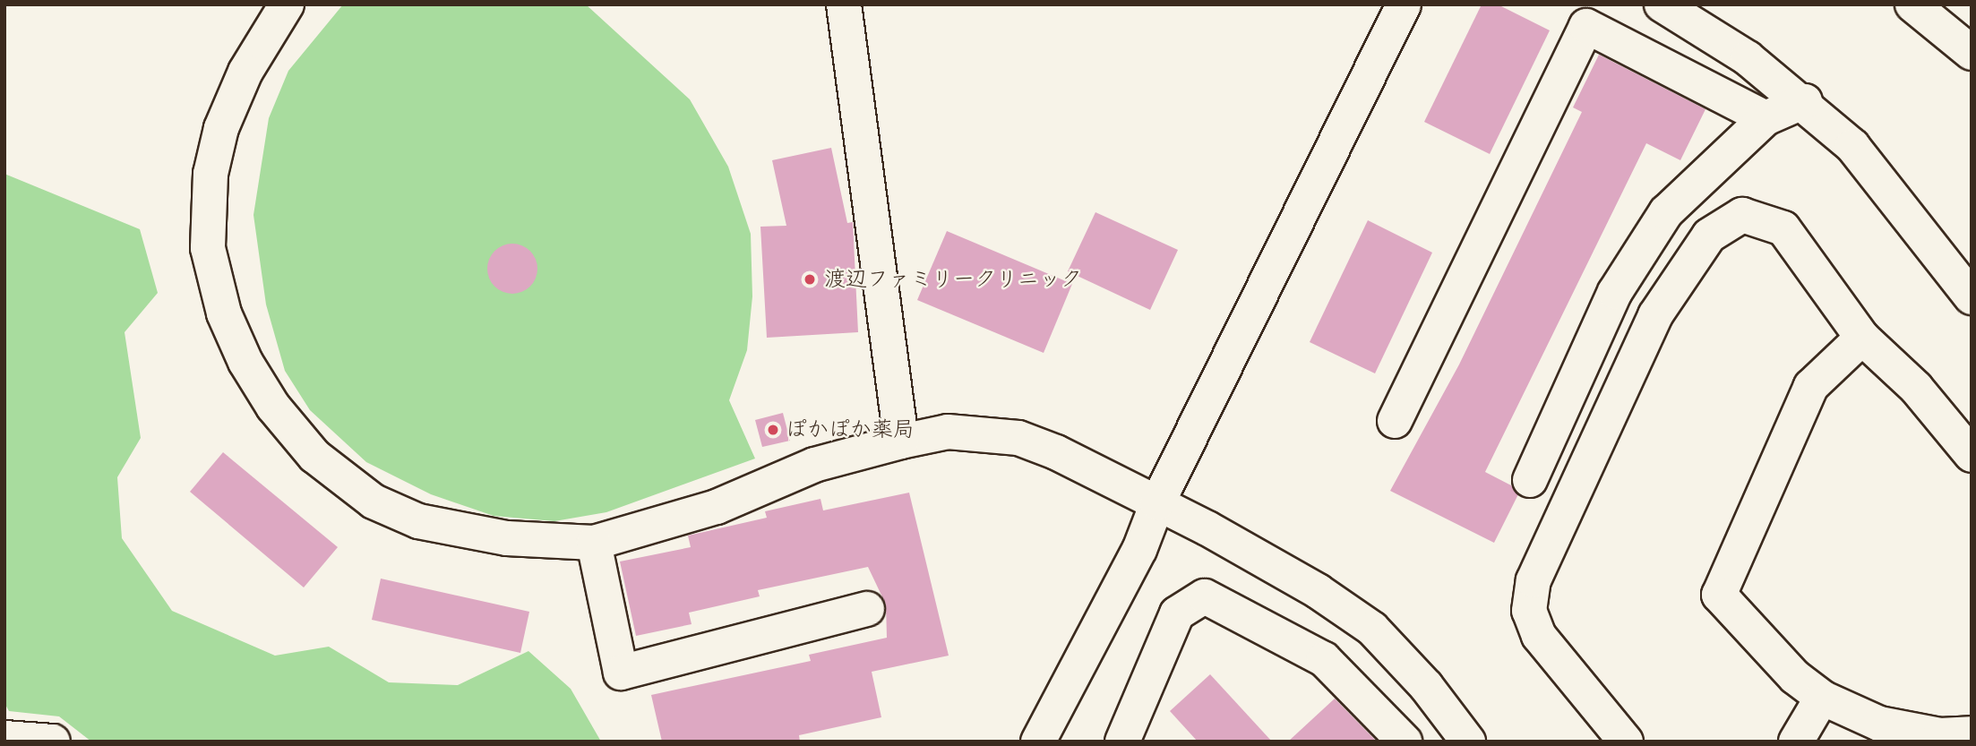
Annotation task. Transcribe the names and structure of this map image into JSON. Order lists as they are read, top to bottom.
{
  "places": ["渡辺ファミリークリニック", "ぽかぽか薬局"]
}
